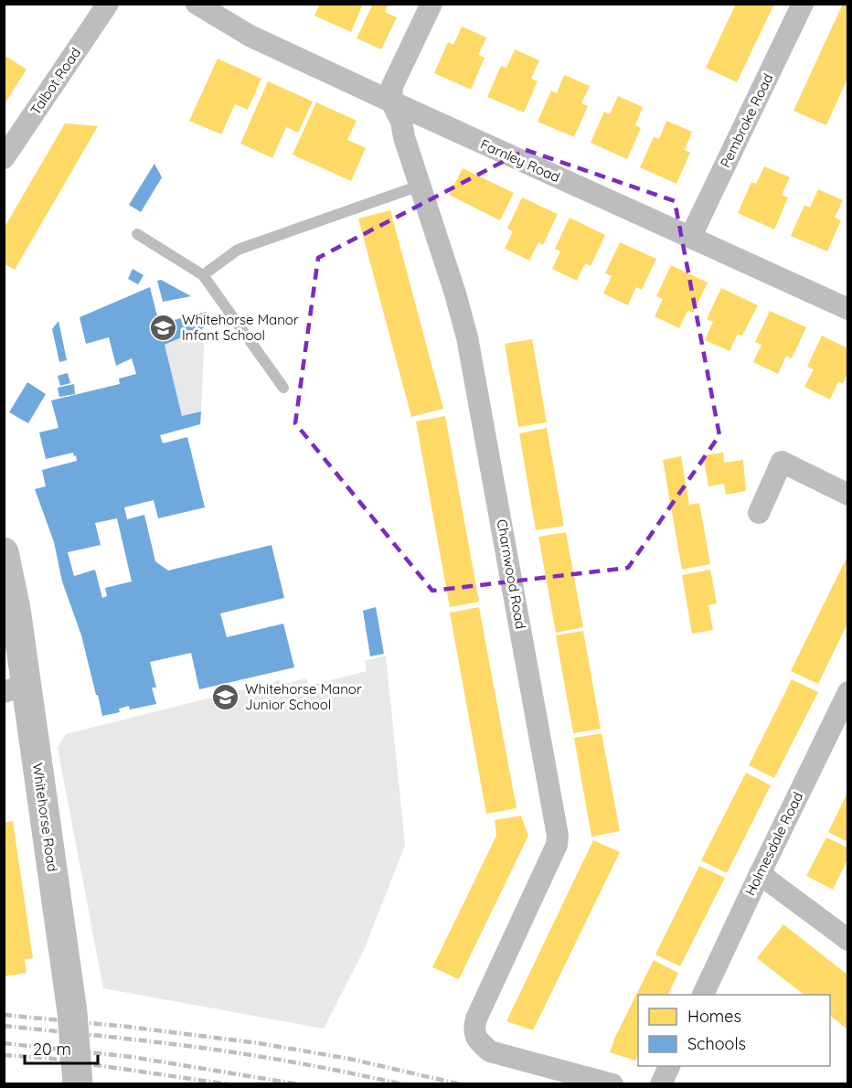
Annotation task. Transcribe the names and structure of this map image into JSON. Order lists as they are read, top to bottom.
{
  "streets": {
    "main road": ["Whitehorse Road"],
    "street": [
      "Talbot Road",
      "Pembroke Road",
      "Farnley Road",
      "Charnwood Road",
      "Holmesdale Road"
    ]
  },
  "crossings": [
    ["Pembroke Road", "Farnley Road"],
    ["Farnley Road", "Charnwood Road"]
  ],
  "places": {
    "school or university": ["Whitehorse Manor Infant School", "Whitehorse Manor Junior School"]
  },
  "legend": ["Homes", "Schools"],
  "scale_bar": "20 m"
}
